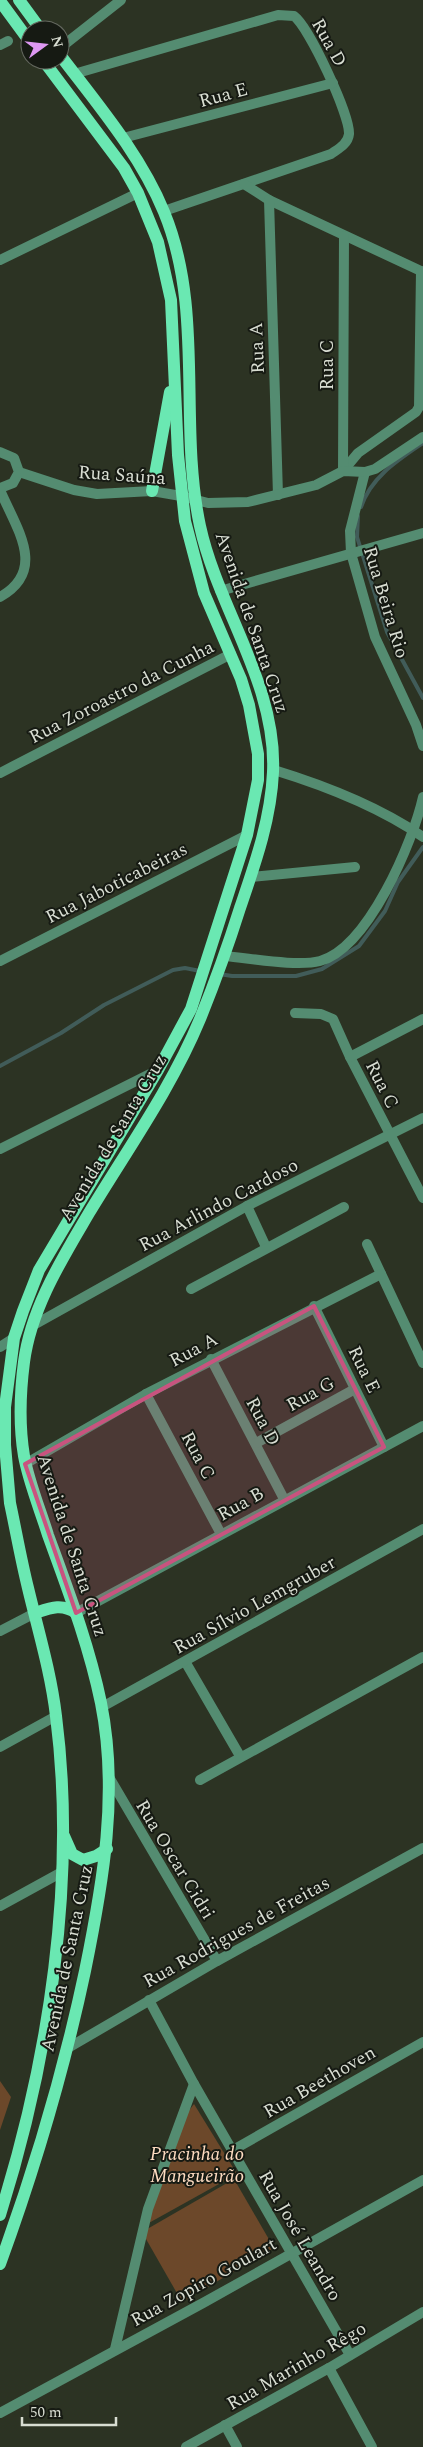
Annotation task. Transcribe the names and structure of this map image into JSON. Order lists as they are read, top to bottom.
{
  "streets": {
    "main road": ["Avenida de Santa Cruz"],
    "street": [
      "Rua D",
      "Rua E",
      "Rua A",
      "Rua C",
      "Rua Saúna",
      "Rua Beira Rio",
      "Rua Zoroastro da Cunha",
      "Rua Jaboticabeiras",
      "Rua Arlindo Cardoso",
      "Rua G",
      "Rua B",
      "Rua Sílvio Lemgruber",
      "Rua Oscar Cidri",
      "Rua Rodrigues de Freitas",
      "Rua Beethoven",
      "Rua José Leandro",
      "Rua Zopiro Goulart",
      "Rua Marinho Rêgo"
    ]
  },
  "crossings": [
    ["Rua D", "Rua E"],
    ["Rua D", "Rua A"],
    ["Rua D", "Avenida de Santa Cruz"],
    ["Rua D", "Rua G"],
    ["Rua D", "Rua B"],
    ["Rua E", "Rua A"],
    ["Rua E", "Avenida de Santa Cruz"],
    ["Rua E", "Rua G"],
    ["Rua E", "Rua B"],
    ["Rua A", "Rua C"],
    ["Rua A", "Avenida de Santa Cruz"],
    ["Rua C", "Rua Arlindo Cardoso"],
    ["Rua C", "Rua B"],
    ["Rua Saúna", "Avenida de Santa Cruz"],
    ["Avenida de Santa Cruz", "Rua Zoroastro da Cunha"],
    ["Avenida de Santa Cruz", "Rua Jaboticabeiras"],
    ["Avenida de Santa Cruz", "Rua Arlindo Cardoso"],
    ["Avenida de Santa Cruz", "Rua B"],
    ["Avenida de Santa Cruz", "Rua Sílvio Lemgruber"],
    ["Avenida de Santa Cruz", "Rua Oscar Cidri"],
    ["Avenida de Santa Cruz", "Rua Rodrigues de Freitas"],
    ["Rua Oscar Cidri", "Rua Rodrigues de Freitas"],
    ["Rua Rodrigues de Freitas", "Rua José Leandro"],
    ["Rua Beethoven", "Rua José Leandro"],
    ["Rua José Leandro", "Rua Zopiro Goulart"],
    ["Rua José Leandro", "Rua Marinho Rêgo"]
  ],
  "parks": ["Pracinha do Mangueirão"],
  "scale_bar": "50 m",
  "north": "right"
}
